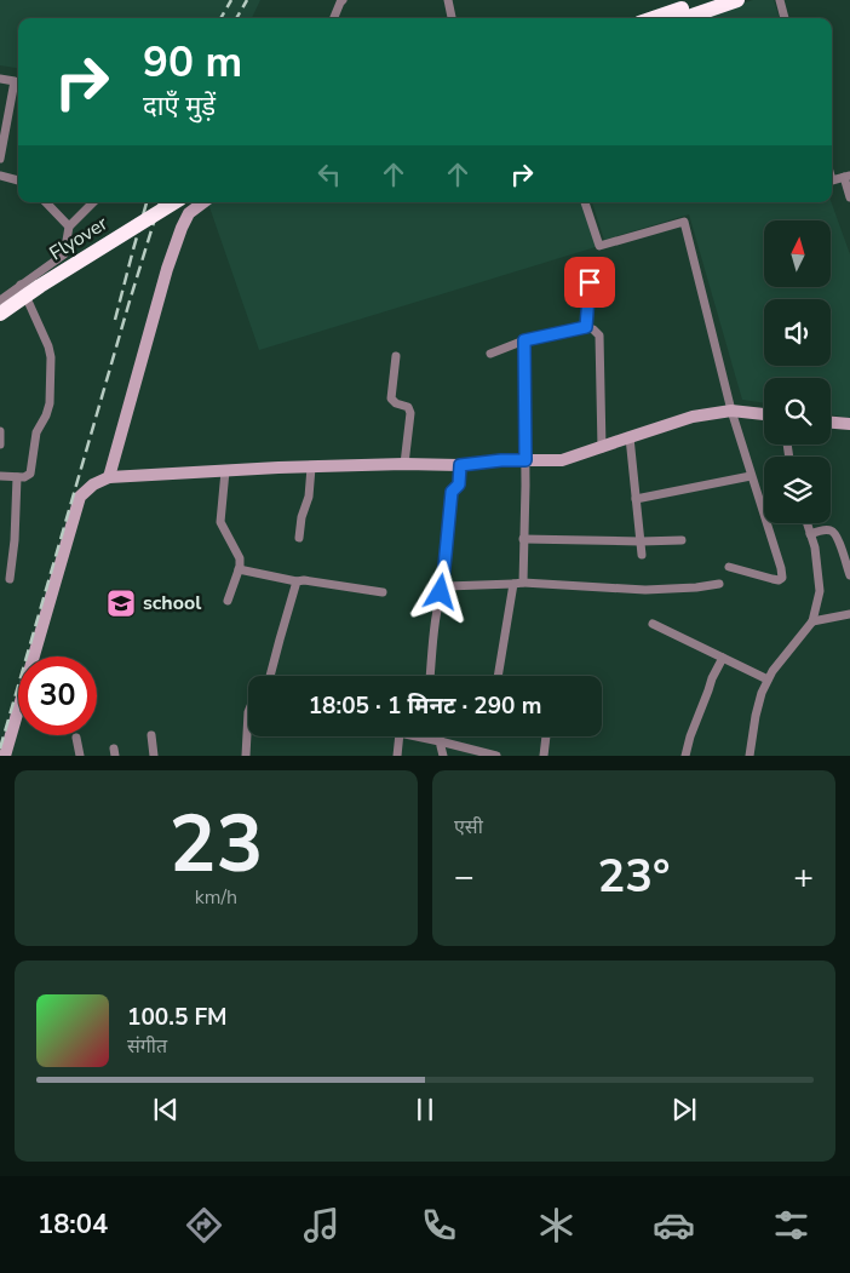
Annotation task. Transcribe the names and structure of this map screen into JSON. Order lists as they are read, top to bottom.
{
  "streets": {
    "highway": ["Flyover"]
  },
  "places": {
    "school or university": ["school"]
  },
  "north": "top",
  "page": {
    "turn": ["90 m", "दाएँ मुड़ें"],
    "limit": "30",
    "trip": "18:05 · 1 मिनट · 290 m",
    "tile": [
      ["23", "km/h"],
      "एसी"
    ],
    "heat": ["−", "23°", "+"],
    "song": ["100.5 FM", "संगीत"],
    "tabs": "18:04"
  }
}
